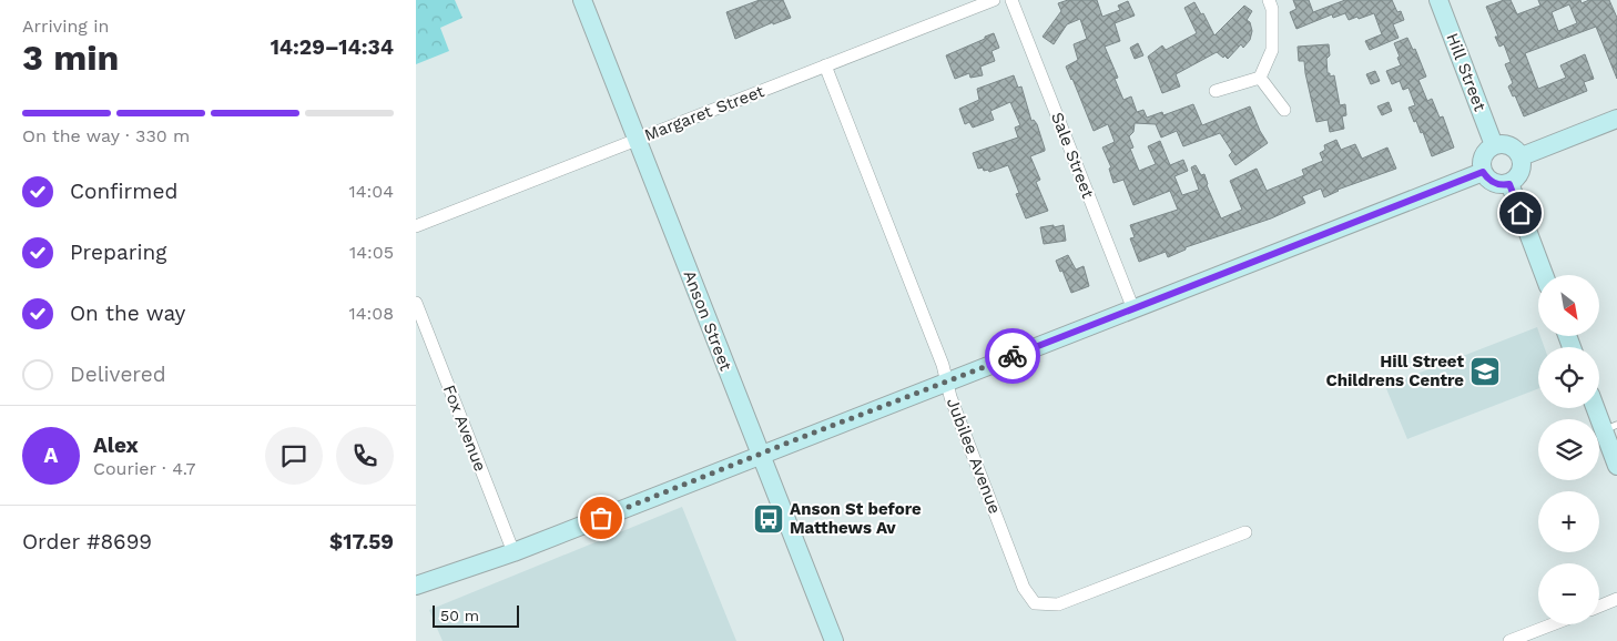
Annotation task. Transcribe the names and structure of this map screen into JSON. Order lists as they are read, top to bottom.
{
  "streets": {
    "street": [
      "Hill Street",
      "Margaret Street",
      "Sale Street",
      "Anson Street",
      "Fox Avenue",
      "Jubilee Avenue"
    ]
  },
  "crossings": [
    ["Margaret Street", "Anson Street"],
    ["Margaret Street", "Jubilee Avenue"]
  ],
  "places": {
    "school or university": ["Hill Street Childrens Centre"],
    "bus stop": ["Anson St before Matthews Av"]
  },
  "scale_bar": "50 m",
  "north": "bottom right",
  "page": {
    "heading": ["3 min", "Arriving in", "14:29–14:34"],
    "panel": [
      "Alex",
      "Courier · 4.7",
      "Order #8699",
      "$17.59"
    ],
    "bar": "On the way · 330 m",
    "list": [
      ["Confirmed", "14:04"],
      ["Preparing", "14:05"],
      ["On the way", "14:08"],
      "Delivered"
    ],
    "map_buttons": ["+", "−"],
    "round": "A",
    "scale": "50 m"
  }
}
